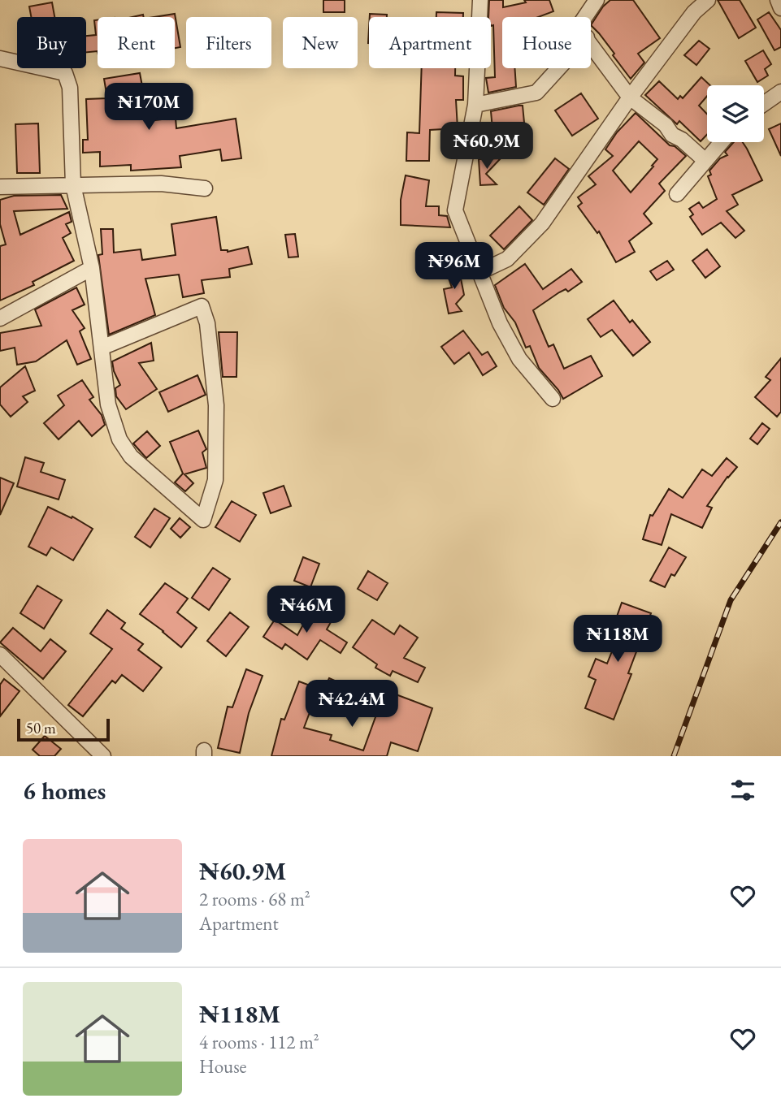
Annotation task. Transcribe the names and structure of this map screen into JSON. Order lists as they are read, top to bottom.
{
  "scale_bar": "50 m",
  "page": {
    "chip": [
      "Buy",
      "Rent",
      "Filters",
      "New",
      "Apartment",
      "House"
    ],
    "price": [
      "₦170M",
      "₦60.9M",
      "₦96M",
      "₦46M",
      "₦118M",
      "₦42.4M"
    ],
    "scale": "50 m",
    "heading": "6 homes",
    "list": [
      {
        "name": "₦60.9M",
        "note": "2 rooms · 68 m² · Apartment"
      },
      {
        "name": "₦118M",
        "note": "4 rooms · 112 m² · House"
      }
    ]
  }
}
